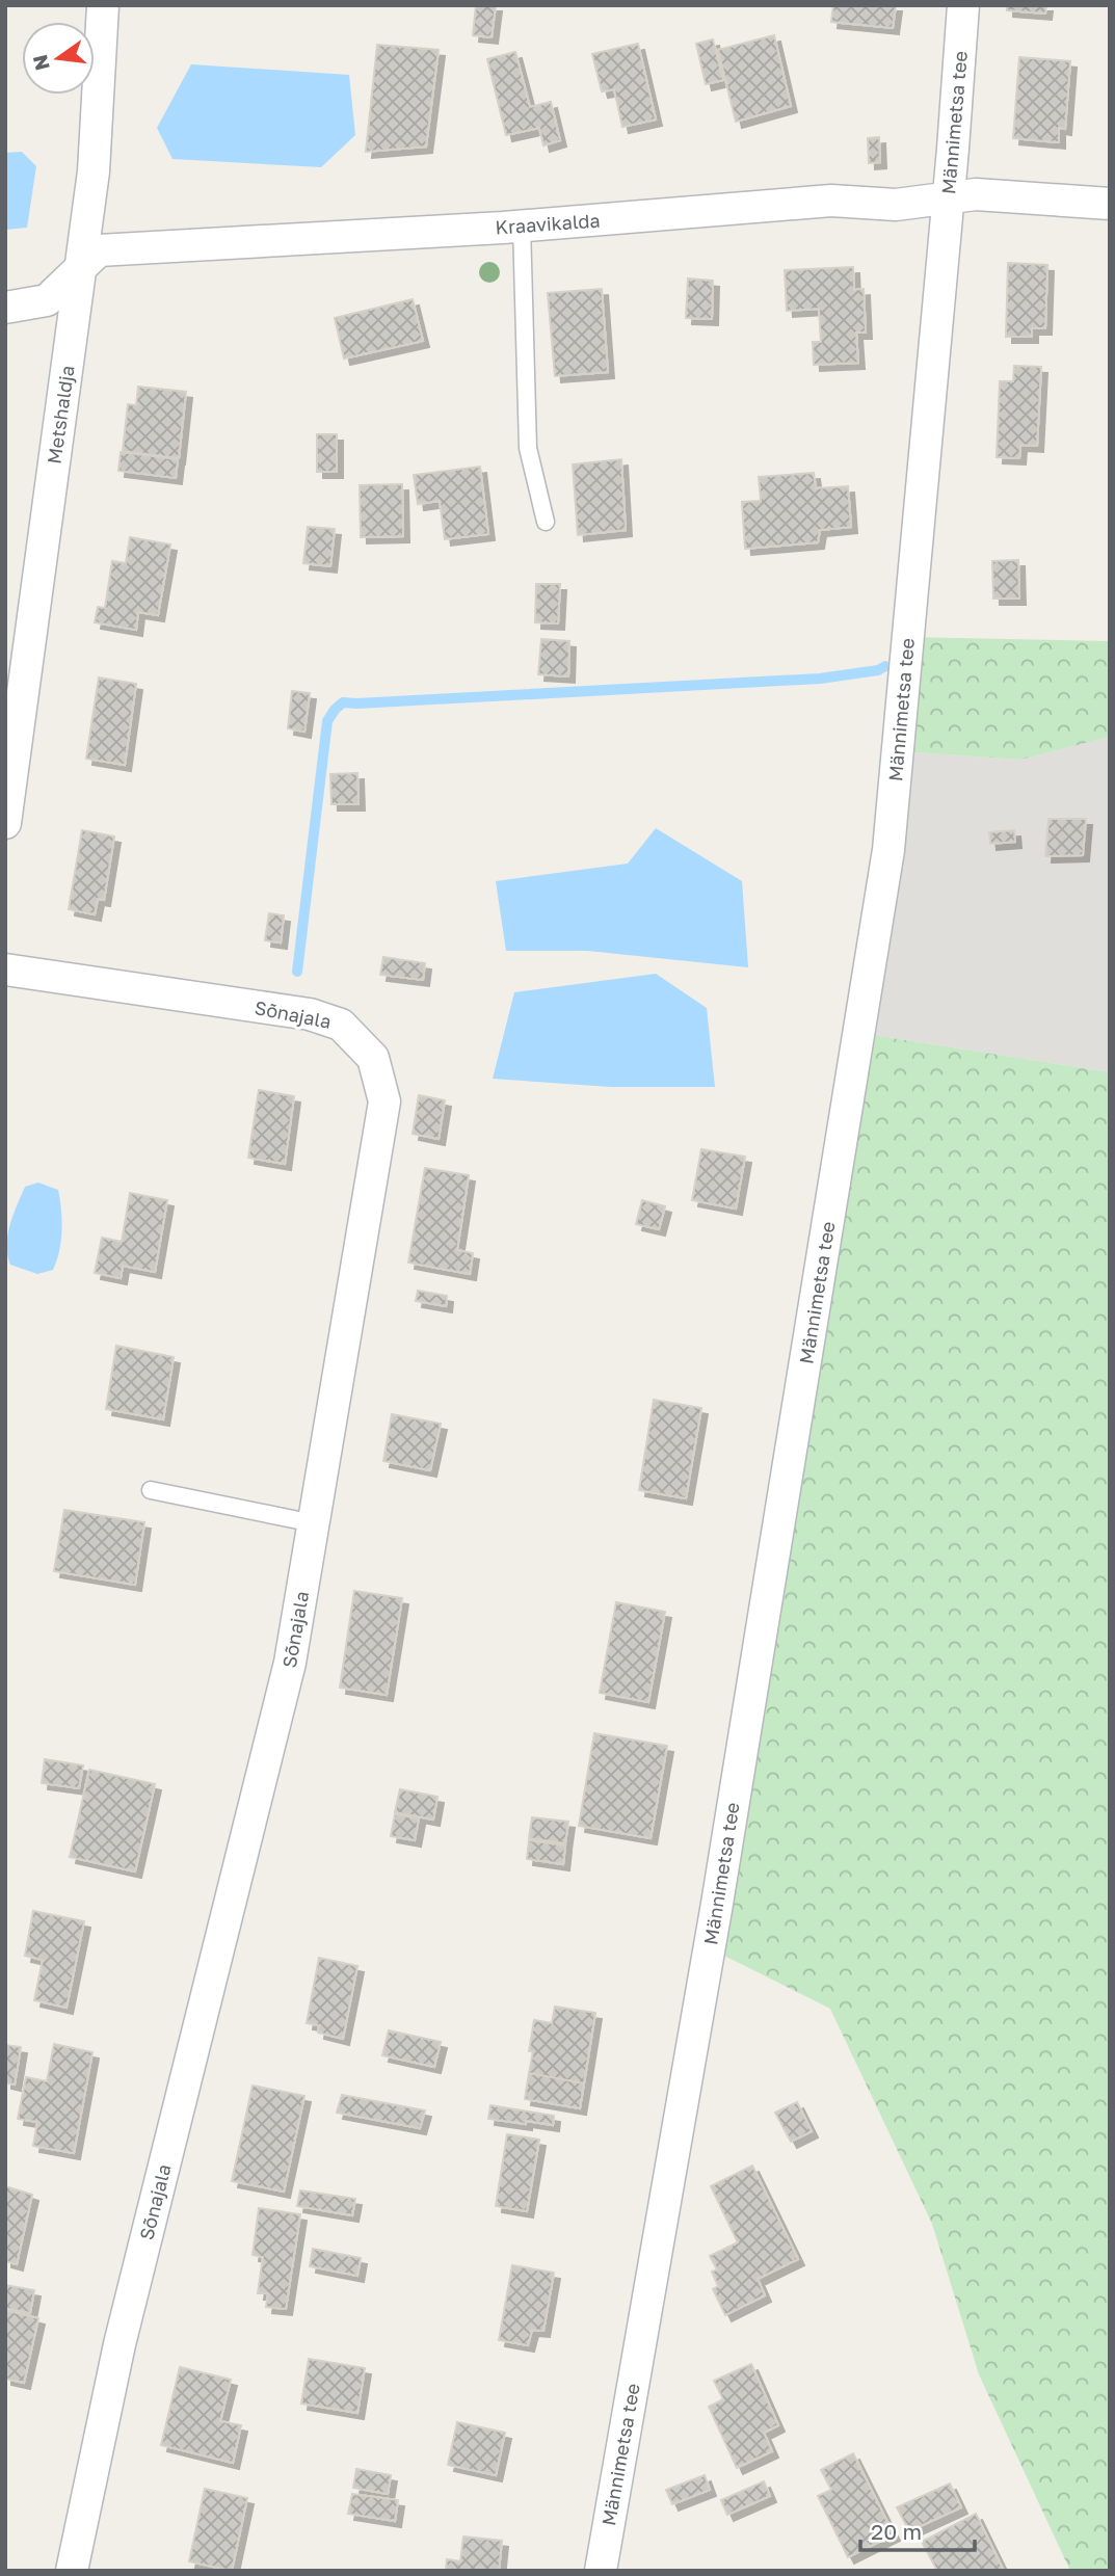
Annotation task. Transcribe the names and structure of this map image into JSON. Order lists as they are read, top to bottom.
{
  "streets": {
    "street": [
      "Männimetsa tee",
      "Kraavikalda",
      "Metshaldja",
      "Sõnajala"
    ]
  },
  "crossings": [
    ["Männimetsa tee", "Kraavikalda"],
    ["Kraavikalda", "Metshaldja"]
  ],
  "scale_bar": "20 m",
  "north": "left"
}
